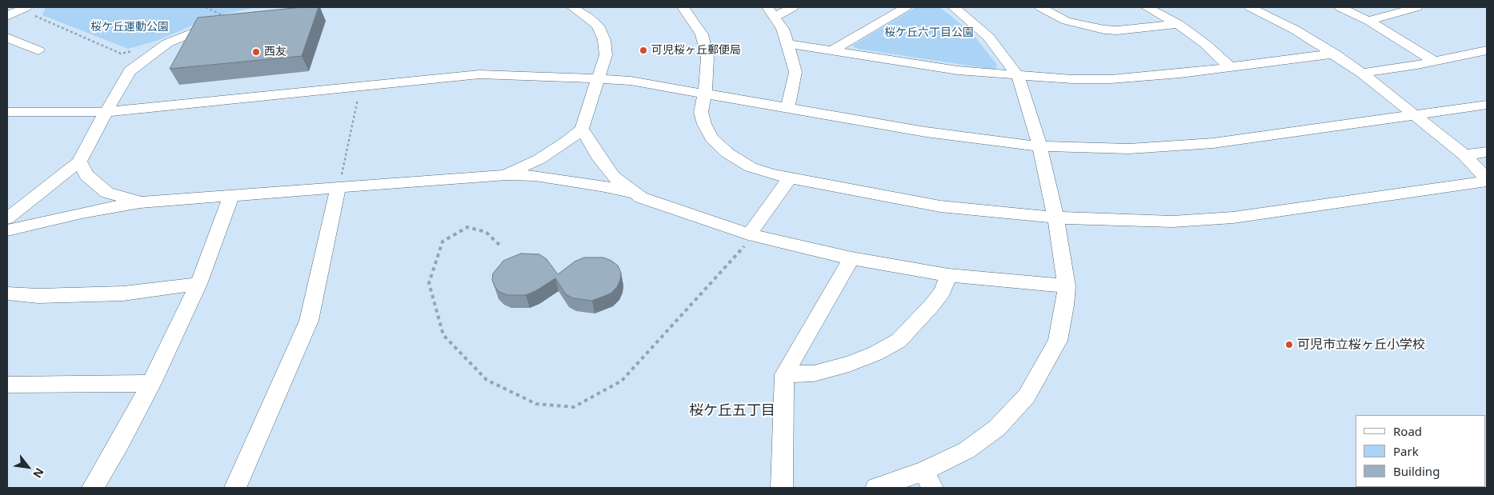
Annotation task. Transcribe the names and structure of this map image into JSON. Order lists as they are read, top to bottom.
{
  "districts": ["桜ケ丘五丁目"],
  "parks": ["桜ケ丘運動公園", "桜ケ丘六丁目公園"],
  "places": ["可児桜ヶ丘郵便局", "西友", "可児市立桜ヶ丘小学校"],
  "legend": ["Road", "Park", "Building"],
  "north": "bottom right"
}
